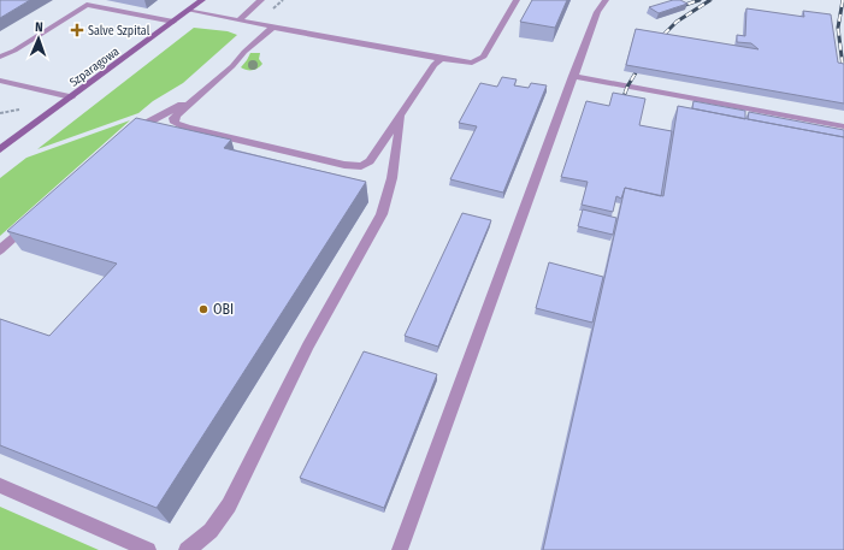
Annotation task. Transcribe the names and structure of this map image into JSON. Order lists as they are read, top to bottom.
{
  "streets": {
    "street": ["Szparagowa"]
  },
  "places": {
    "health": ["Salve Szpital"],
    "other": ["OBI"]
  },
  "north": "top"
}
